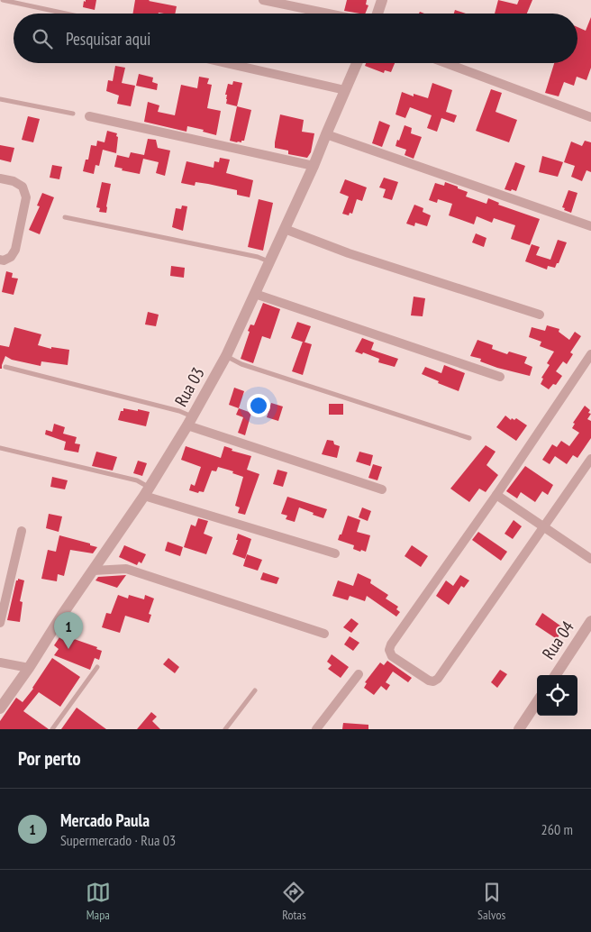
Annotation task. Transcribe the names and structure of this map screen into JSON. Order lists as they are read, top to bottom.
{
  "streets": {
    "street": ["Rua 03", "Rua 04"]
  },
  "page": {
    "search": "Pesquisar aqui",
    "pins": "1",
    "heading": "Por perto",
    "list": [
      {
        "mark": "1",
        "name": "Mercado Paula",
        "note": "Supermercado · Rua 03",
        "value": "260 m"
      }
    ],
    "nav": ["Mapa", "Rotas", "Salvos"]
  }
}
